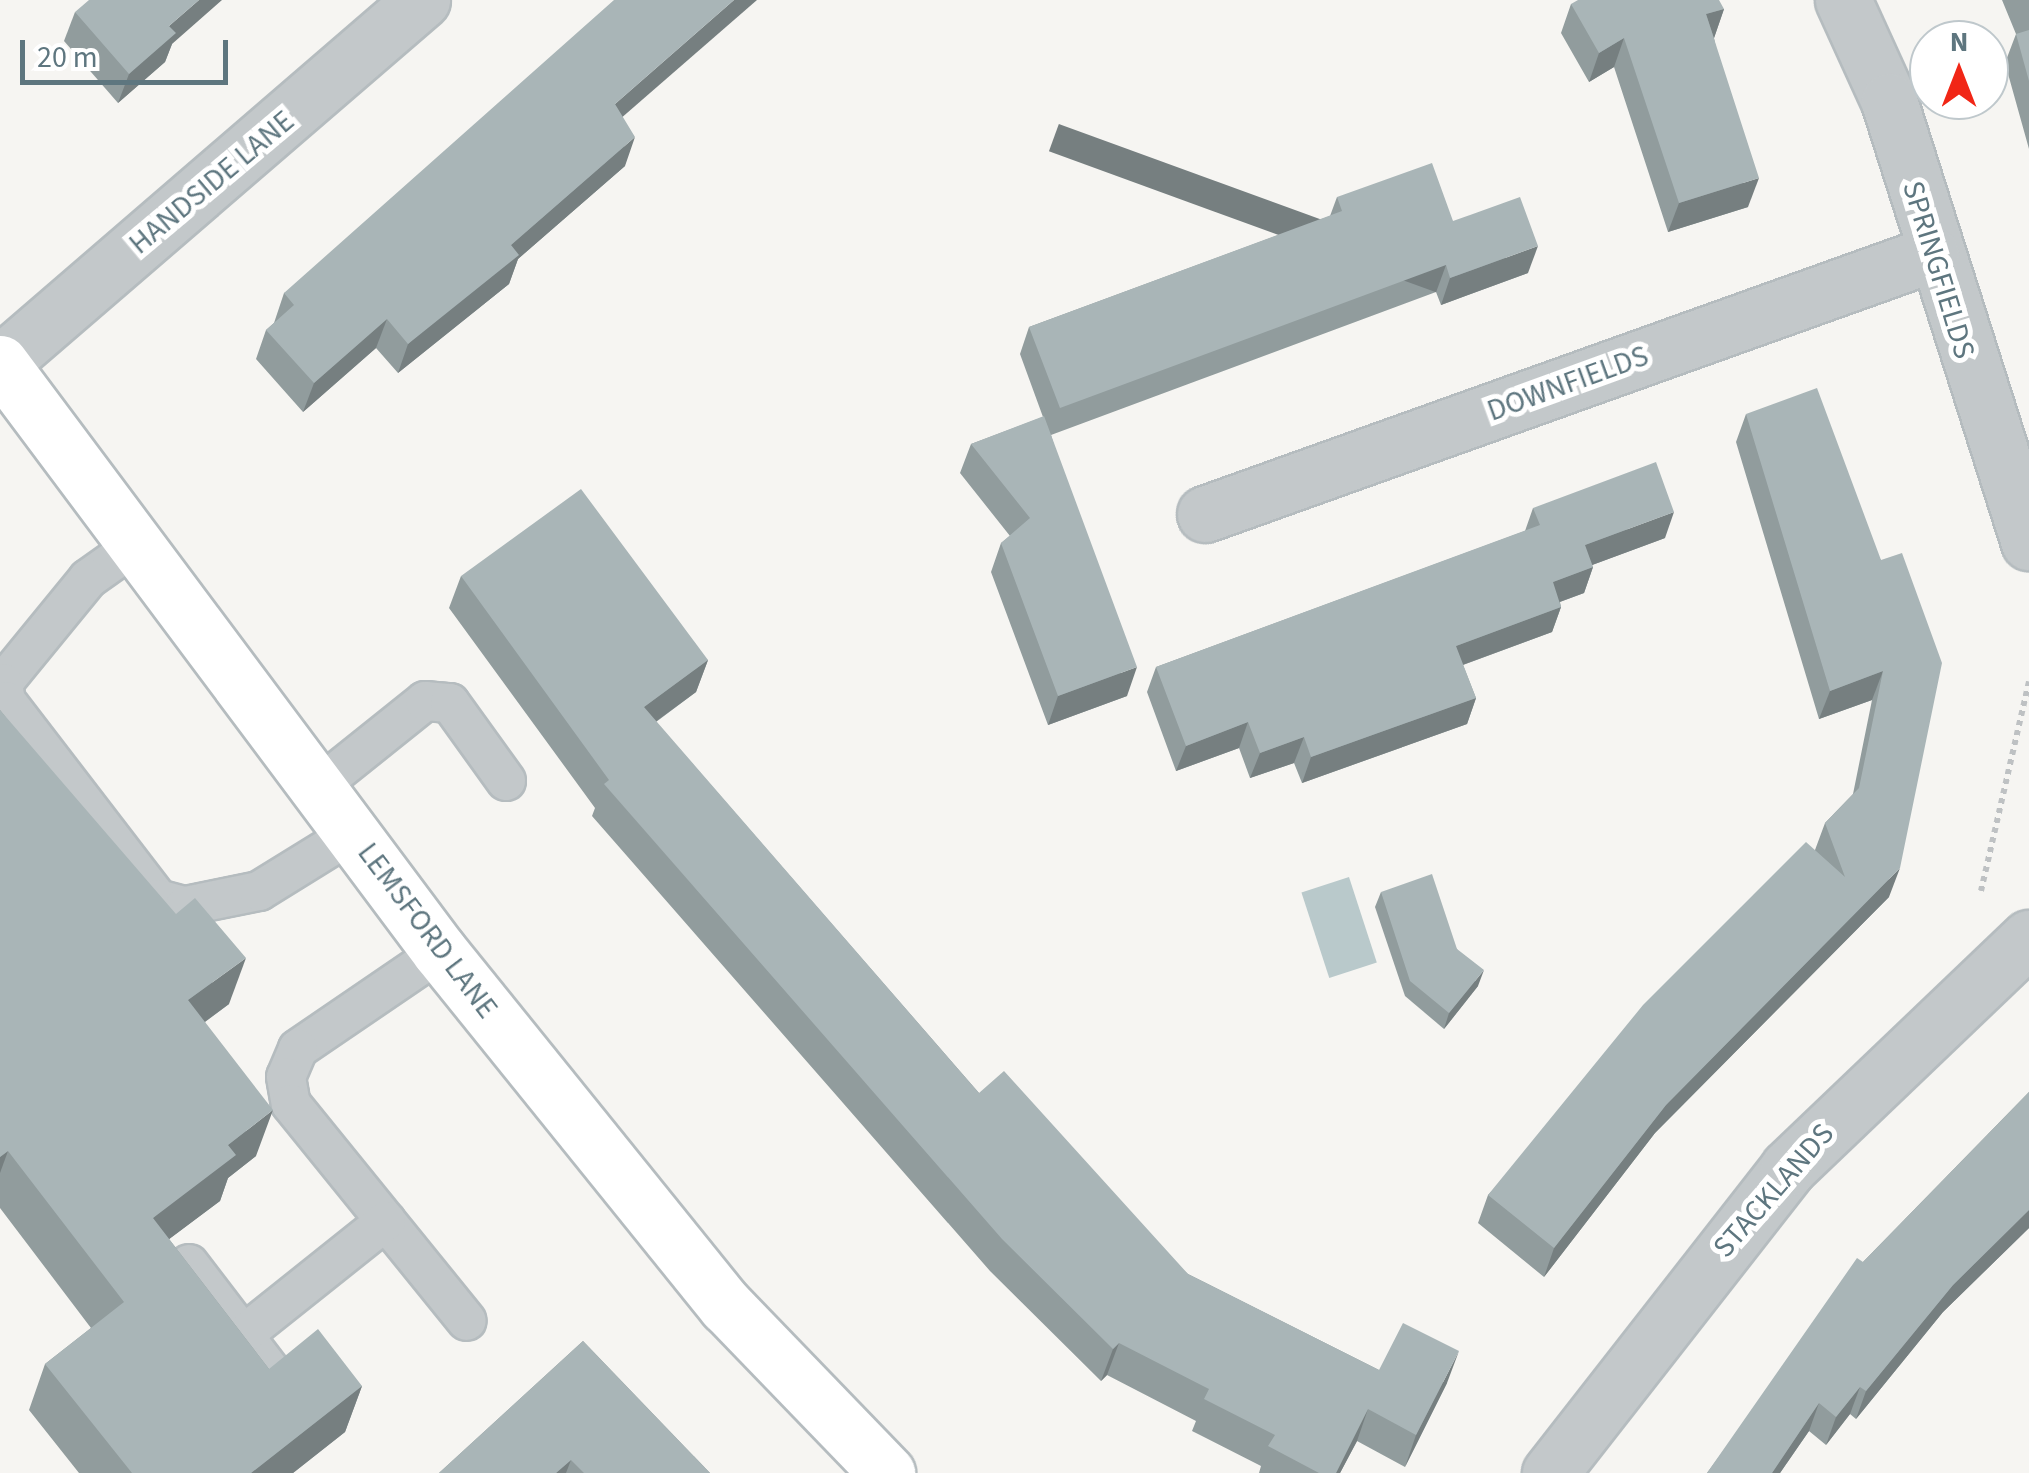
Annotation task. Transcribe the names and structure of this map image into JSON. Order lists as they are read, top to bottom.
{
  "streets": {
    "street": [
      "HANDSIDE LANE",
      "SPRINGFIELDS",
      "DOWNFIELDS",
      "LEMSFORD LANE",
      "STACKLANDS"
    ]
  },
  "crossings": [
    ["HANDSIDE LANE", "LEMSFORD LANE"],
    ["SPRINGFIELDS", "DOWNFIELDS"]
  ],
  "scale_bar": "20 m",
  "north": "top"
}
